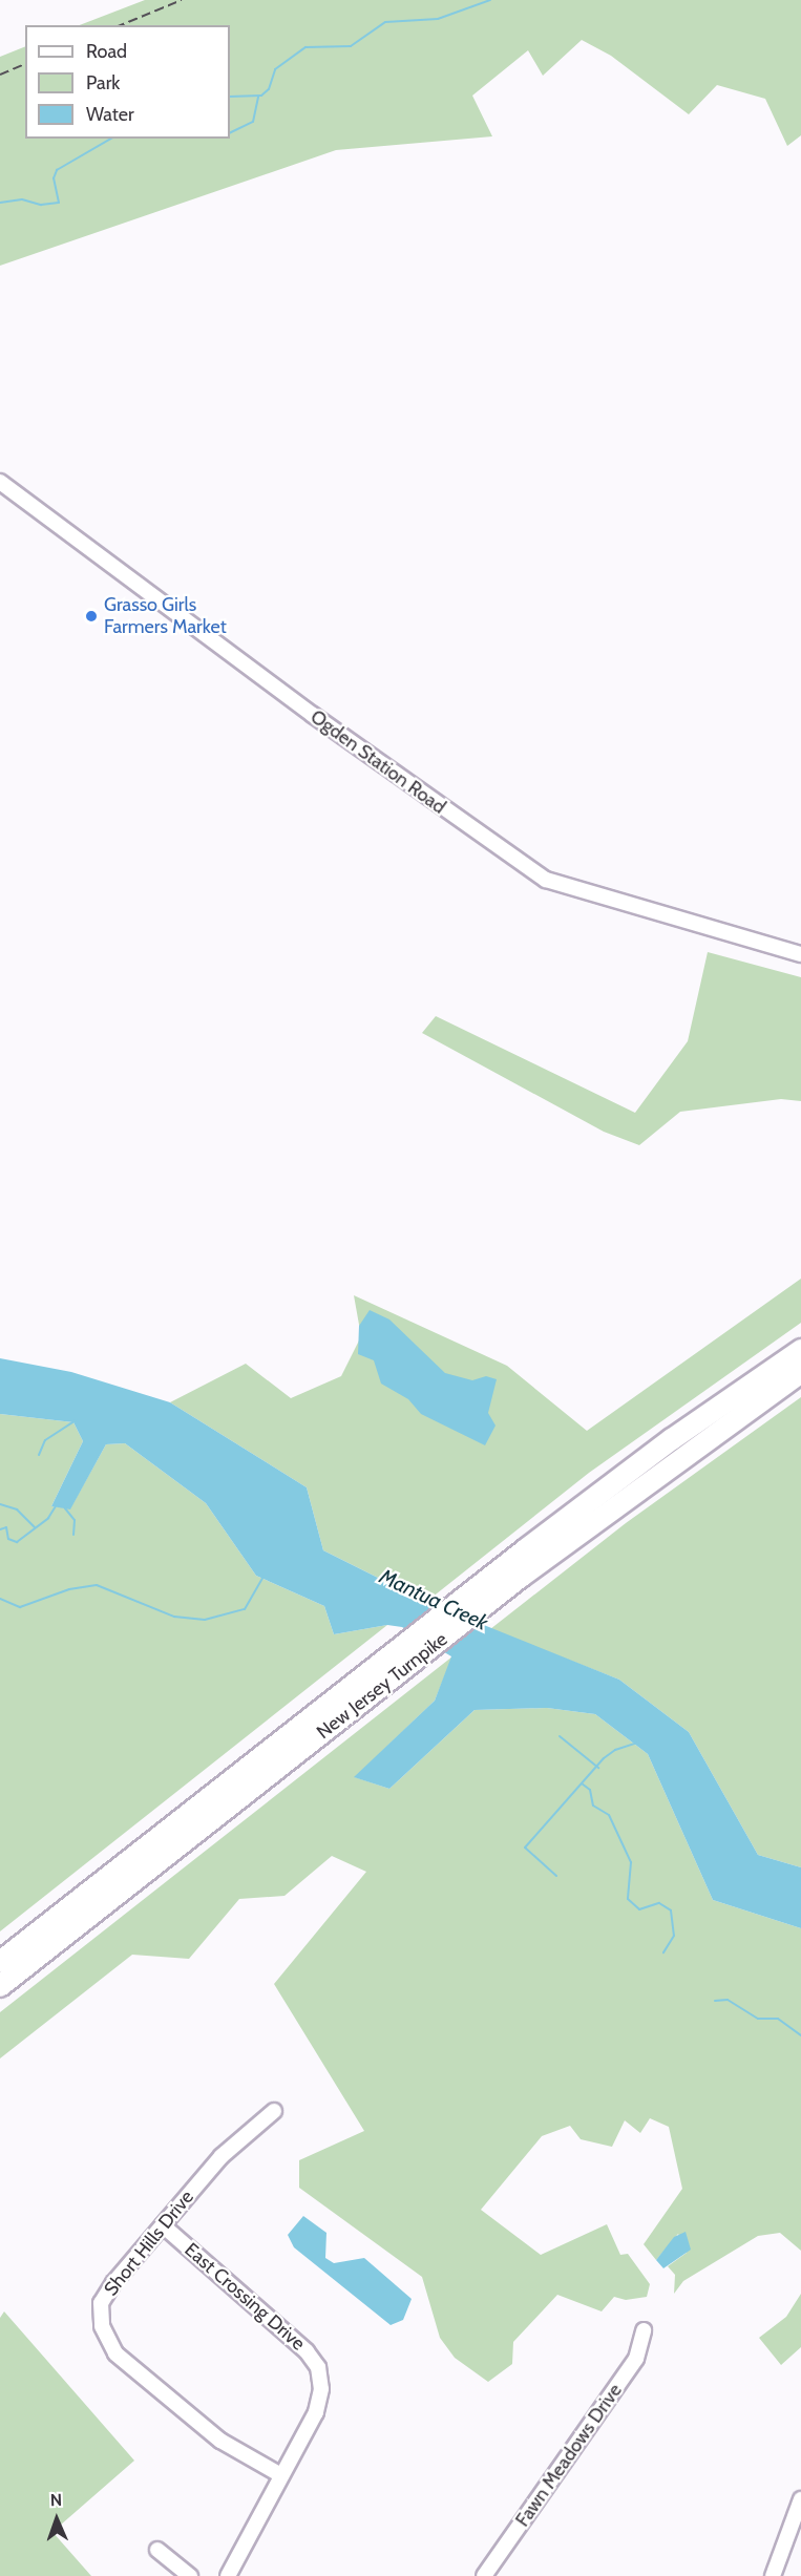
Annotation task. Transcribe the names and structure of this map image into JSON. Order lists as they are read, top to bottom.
{
  "streets": {
    "highway": ["New Jersey Turnpike"],
    "street": [
      "Ogden Station Road",
      "Short Hills Drive",
      "East Crossing Drive",
      "Fawn Meadows Drive"
    ]
  },
  "crossings": [
    ["Short Hills Drive", "East Crossing Drive"]
  ],
  "water": ["Mantua Creek"],
  "places": ["Grasso Girls Farmers Market"],
  "legend": ["Road", "Park", "Water"],
  "north": "top"
}
